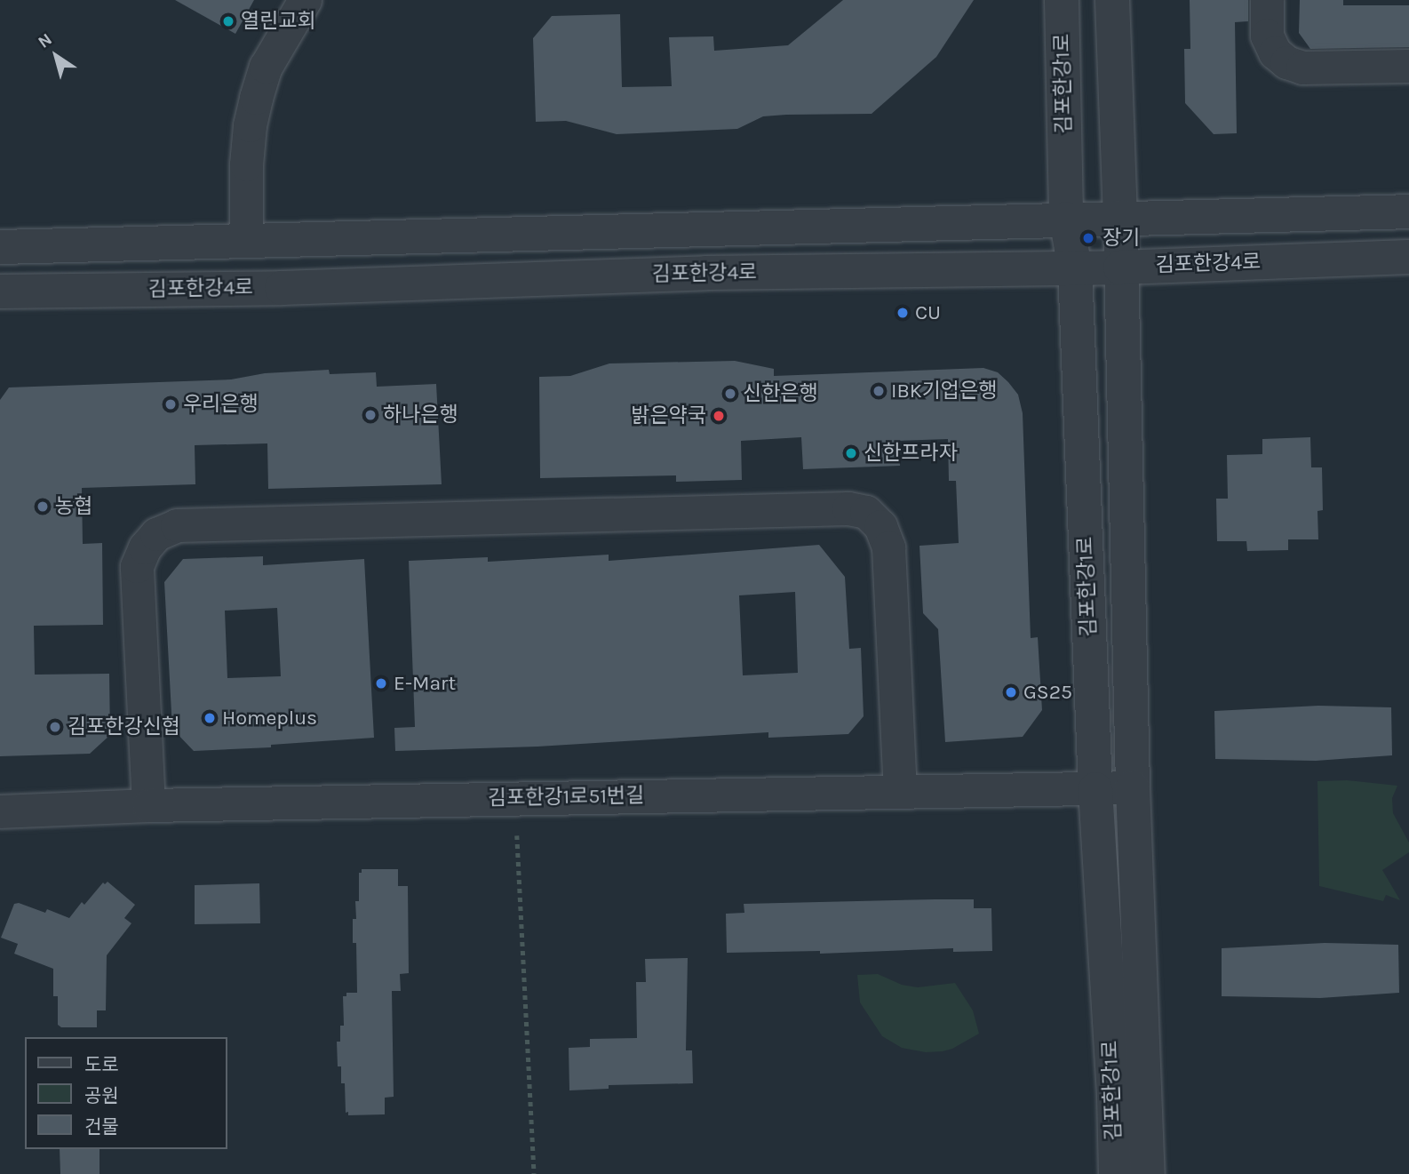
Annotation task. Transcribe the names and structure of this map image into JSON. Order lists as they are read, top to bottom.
{
  "streets": {
    "street": ["김포한강1로", "김포한강4로", "김포한강1로51번길"]
  },
  "crossings": [
    ["김포한강1로", "김포한강4로"],
    ["김포한강1로", "김포한강1로51번길"]
  ],
  "places": [
    "열린교회",
    "장기",
    "CU",
    "IBK기업은행",
    "신한은행",
    "우리은행",
    "하나은행",
    "밝은약국",
    "신한프라자",
    "농협",
    "E-Mart",
    "GS25",
    "Homeplus",
    "김포한강신협"
  ],
  "legend": ["도로", "공원", "건물"],
  "north": "top left"
}
